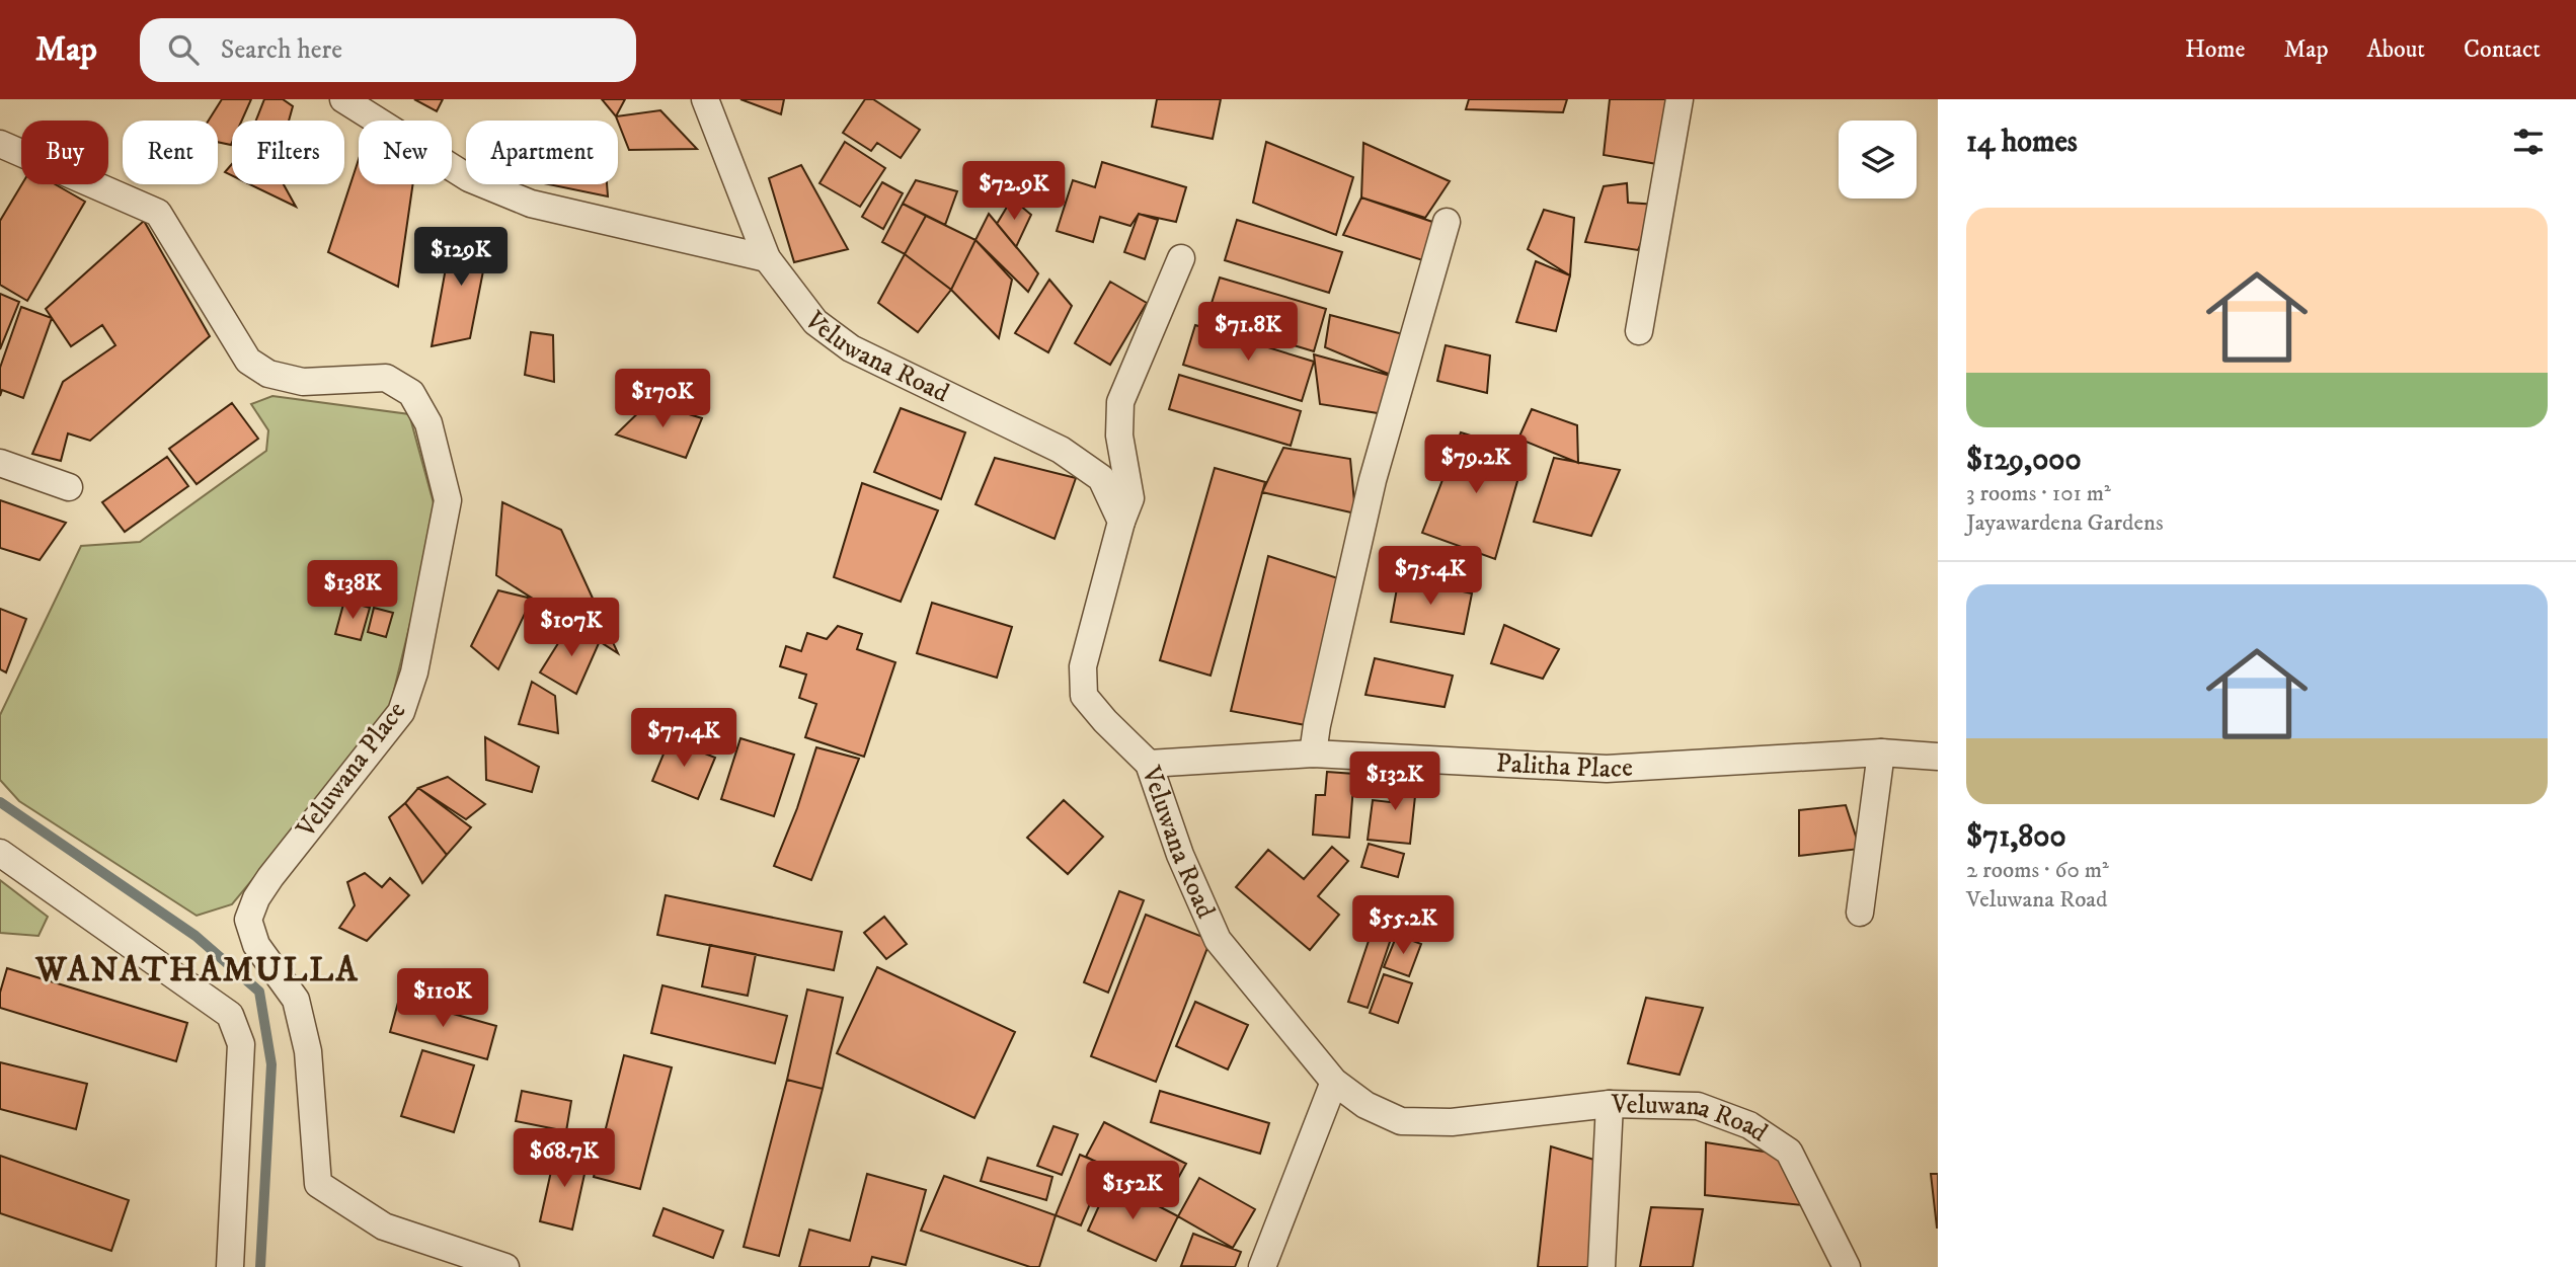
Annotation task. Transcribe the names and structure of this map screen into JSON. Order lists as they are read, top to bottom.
{
  "streets": {
    "street": ["Veluwana Road", "Palitha Place", "Veluwana Place"]
  },
  "crossings": [
    ["Veluwana Road", "Palitha Place"]
  ],
  "districts": ["WANATHAMULLA"],
  "page": {
    "header": "Map",
    "search": "Search here",
    "nav": [
      "Home",
      "Map",
      "About",
      "Contact"
    ],
    "heading": "14 homes",
    "chip": [
      "Buy",
      "Rent",
      "Filters",
      "New",
      "Apartment"
    ],
    "price": [
      "$72.9K",
      "$129K",
      "$71.8K",
      "$170K",
      "$79.2K",
      "$75.4K",
      "$138K",
      "$107K",
      "$77.4K",
      "$132K",
      "$55.2K",
      "$110K",
      "$68.7K",
      "$152K"
    ],
    "list": [
      {
        "name": "$129,000",
        "note": "3 rooms · 101 m² · Jayawardena Gardens"
      },
      {
        "name": "$71,800",
        "note": "2 rooms · 60 m² · Veluwana Road"
      }
    ]
  }
}
